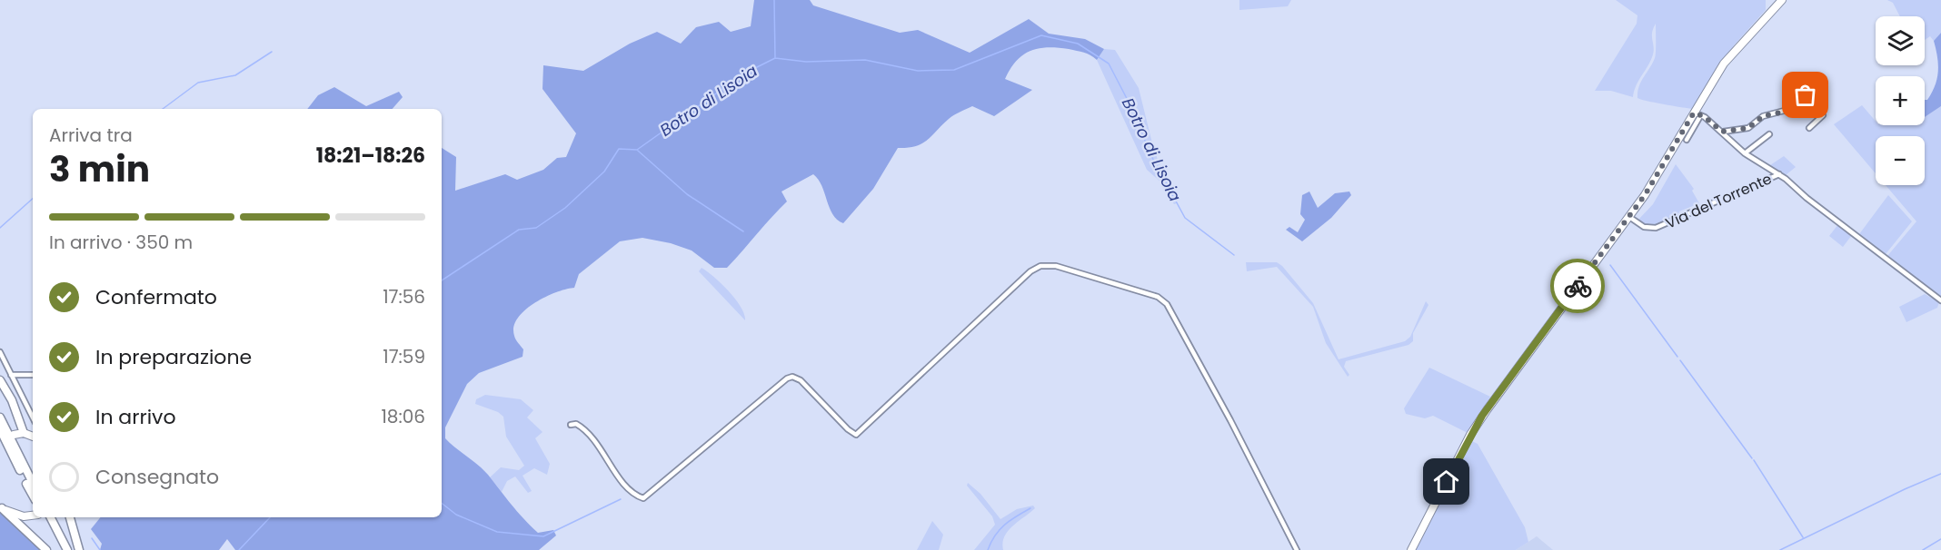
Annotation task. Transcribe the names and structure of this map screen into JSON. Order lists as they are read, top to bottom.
{
  "streets": {
    "street": ["Via del Torrente"]
  },
  "water": ["Botro di Lisoia"],
  "page": {
    "map_buttons": ["+", "−"],
    "heading": ["3 min", "Arriva tra", "18:21–18:26"],
    "bar": "In arrivo · 350 m",
    "list": [
      ["Confermato", "17:56"],
      ["In preparazione", "17:59"],
      ["In arrivo", "18:06"],
      "Consegnato"
    ]
  }
}
